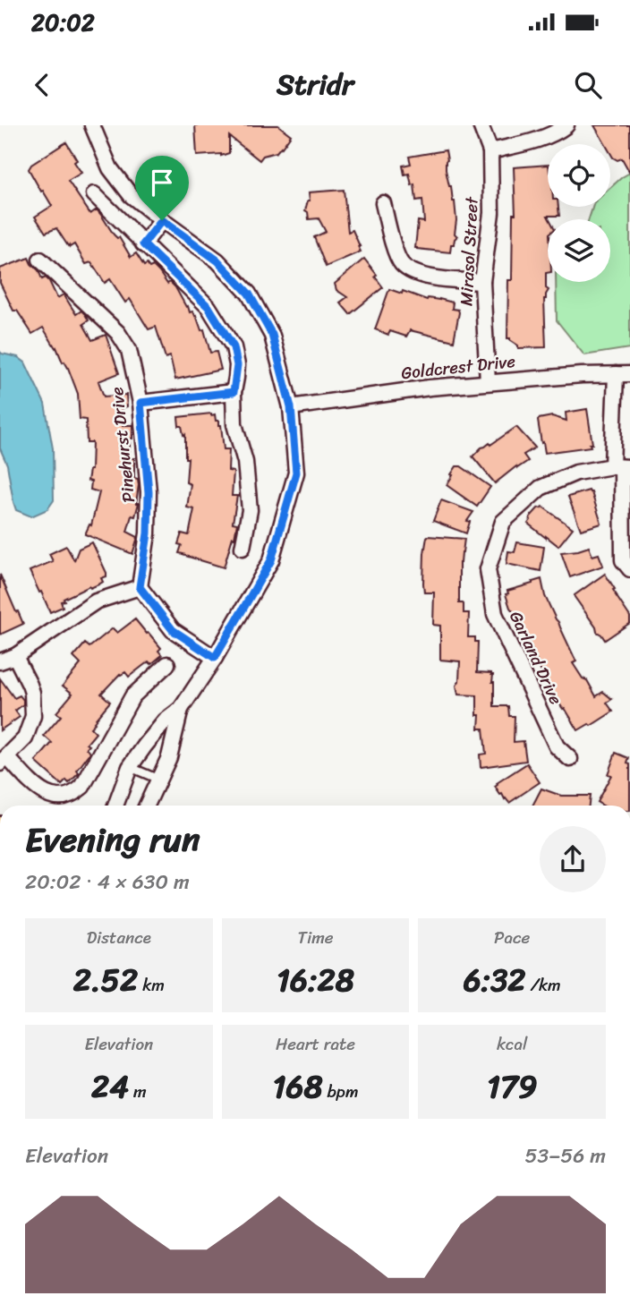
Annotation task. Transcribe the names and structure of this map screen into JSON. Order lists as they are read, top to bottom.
{
  "streets": {
    "street": [
      "Mirasol Street",
      "Goldcrest Drive",
      "Pinehurst Drive",
      "Garland Drive"
    ]
  },
  "crossings": [
    ["Mirasol Street", "Goldcrest Drive"]
  ],
  "page": {
    "status": "20:02",
    "header": "Stridr",
    "heading": ["Evening run", "20:02 · 4 × 630 m"],
    "stats": [
      ["Distance", "2.52 km"],
      ["Time", "16:28"],
      ["Pace", "6:32 /km"],
      ["Elevation", "24 m"],
      ["Heart rate", "168 bpm"],
      ["kcal", "179"]
    ],
    "chart": ["Elevation", "53–56 m"]
  }
}
